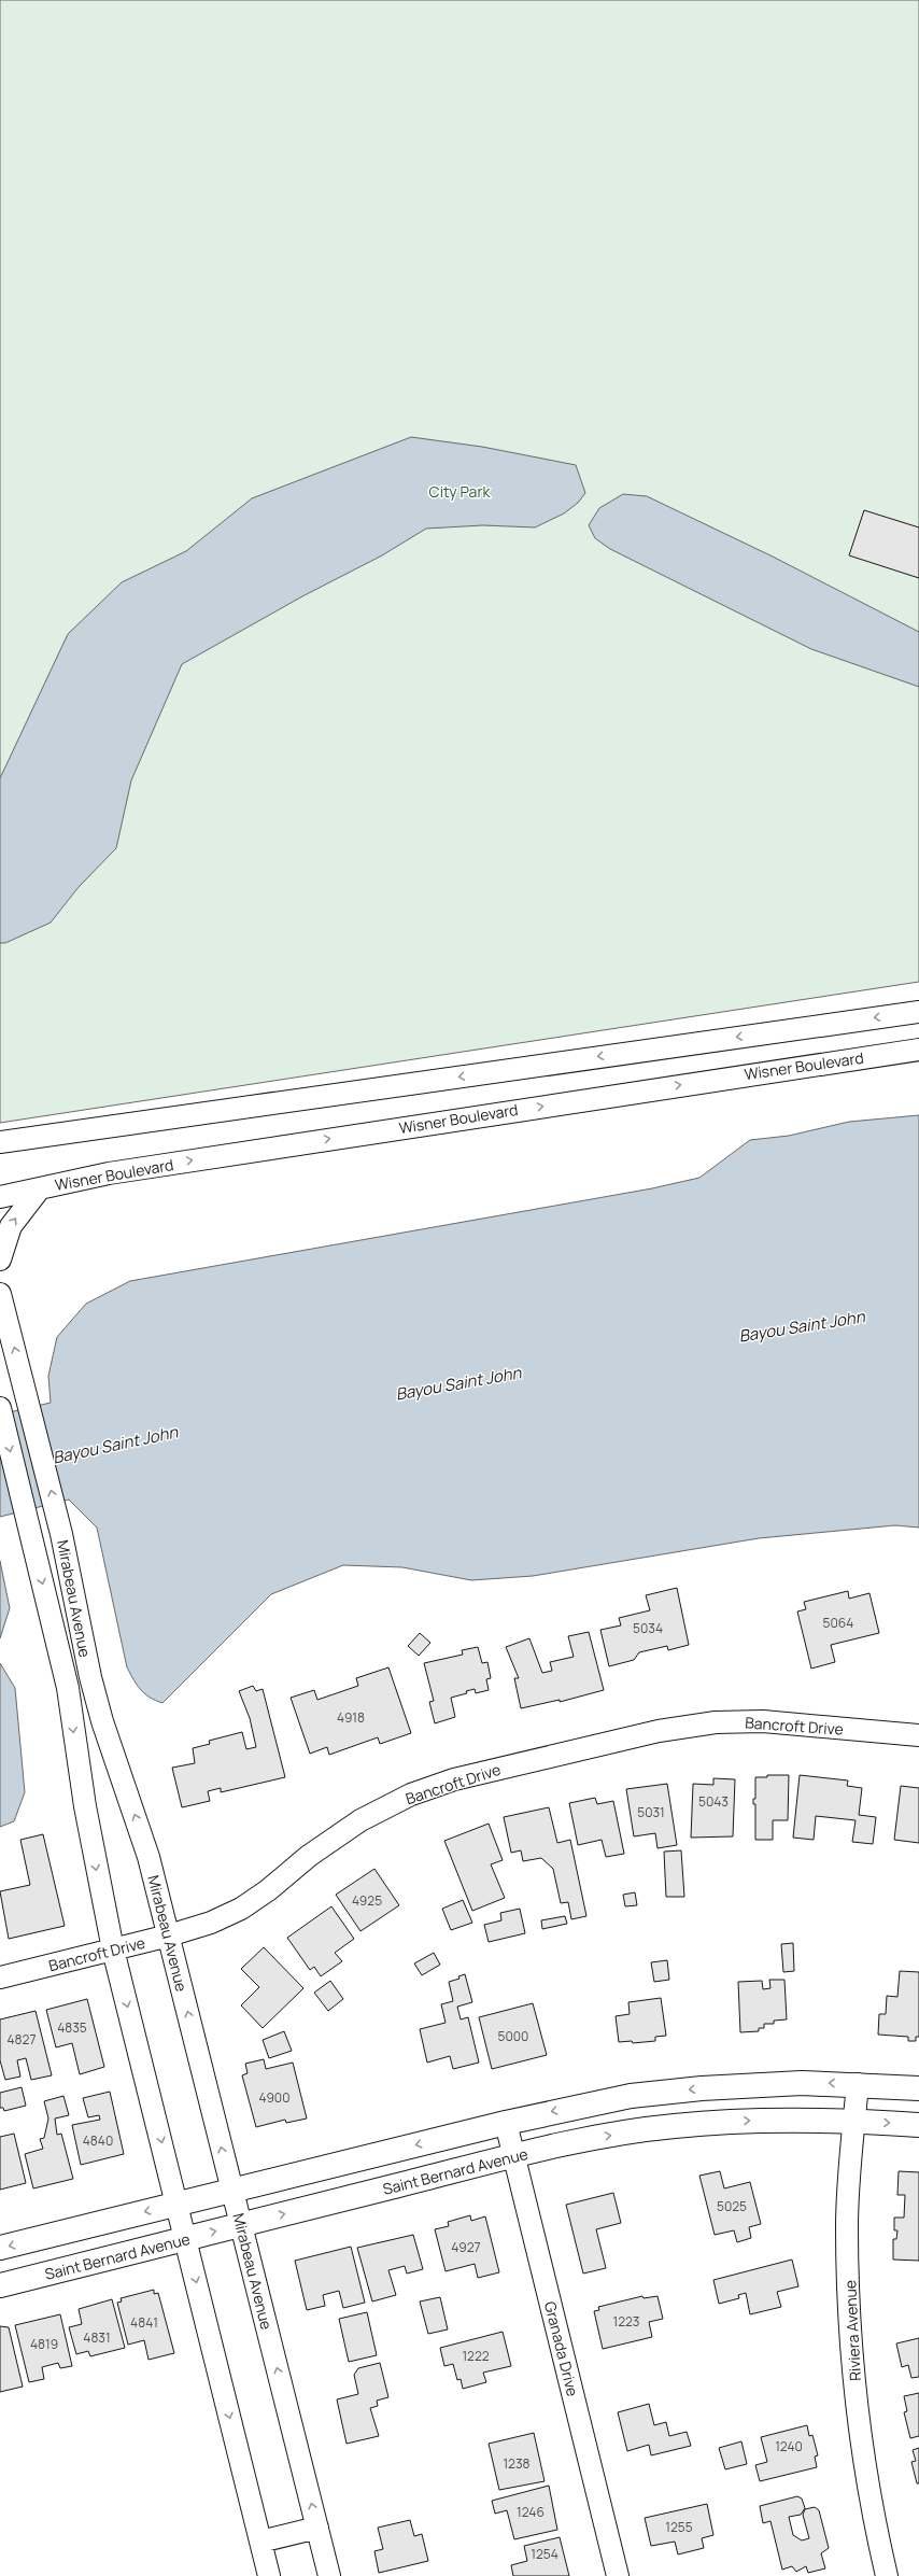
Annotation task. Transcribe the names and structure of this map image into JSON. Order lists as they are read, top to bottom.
{
  "streets": {
    "main road": ["Saint Bernard Avenue"],
    "street": [
      "Wisner Boulevard",
      "Mirabeau Avenue",
      "Bancroft Drive",
      "Riviera Avenue",
      "Granada Drive"
    ]
  },
  "crossings": [
    ["Mirabeau Avenue", "Bancroft Drive"],
    ["Mirabeau Avenue", "Saint Bernard Avenue"],
    ["Saint Bernard Avenue", "Riviera Avenue"],
    ["Saint Bernard Avenue", "Granada Drive"]
  ],
  "water": ["Bayou Saint John"],
  "parks": ["City Park"],
  "house_numbers": [
    "5064",
    "5034",
    "4918",
    "5043",
    "5031",
    "4925",
    "4835",
    "5000",
    "4827",
    "4900",
    "4840",
    "5025",
    "4927",
    "1223",
    "4841",
    "4831",
    "4819",
    "1222",
    "1240",
    "1238",
    "1246",
    "1255",
    "1254"
  ]
}
